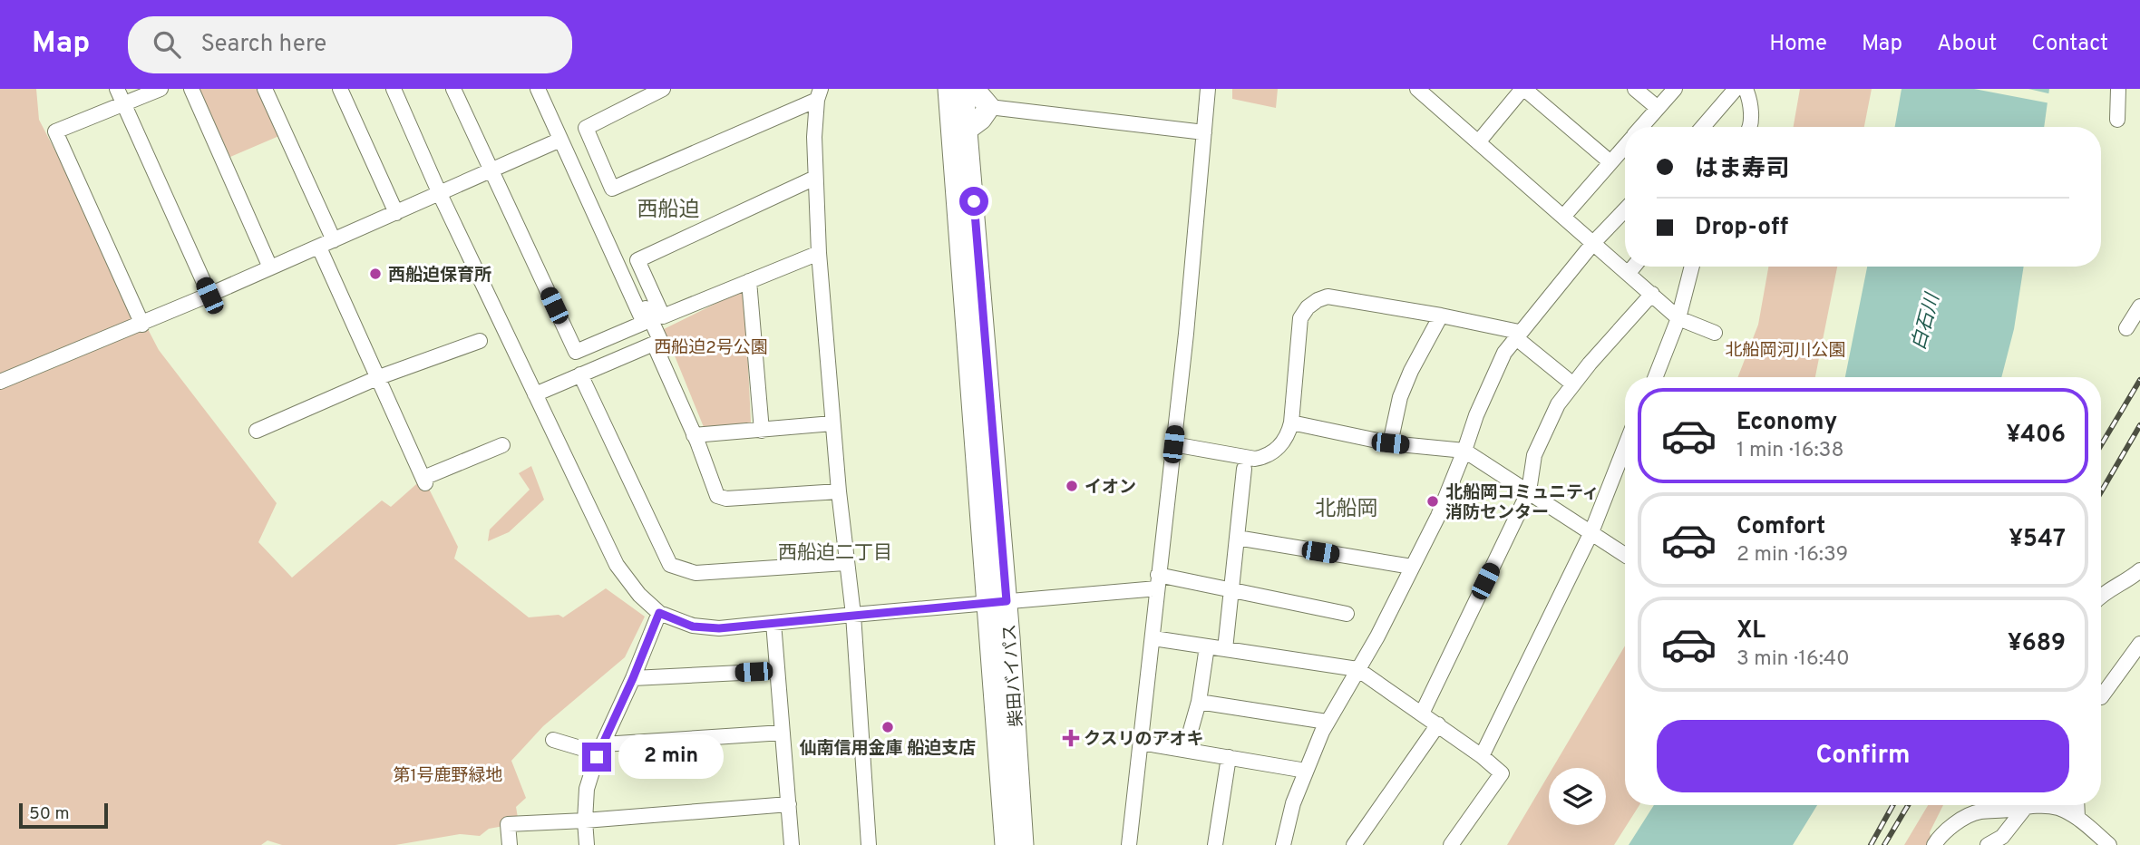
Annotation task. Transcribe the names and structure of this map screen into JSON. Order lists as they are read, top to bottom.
{
  "streets": {
    "highway": ["柴田バイパス"]
  },
  "districts": ["西船迫", "北船岡", "西船迫二丁目"],
  "water": ["白石川"],
  "parks": ["西船迫2号公園", "北船岡河川公園", "第1号鹿野緑地"],
  "places": {
    "other": [
      "西船迫保育所",
      "イオン",
      "北船岡コミュニティ 消防センター",
      "仙南信用金庫 船迫支店"
    ],
    "health": ["クスリのアオキ"]
  },
  "scale_bar": "50 m",
  "page": {
    "header": "Map",
    "search": "Search here",
    "nav": [
      "Home",
      "Map",
      "About",
      "Contact"
    ],
    "banner": ["はま寿司", "Drop-off"],
    "list": [
      {
        "name": "Economy",
        "note": "1 min · 16:38",
        "value": "¥406"
      },
      {
        "name": "Comfort",
        "note": "2 min · 16:39",
        "value": "¥547"
      },
      {
        "name": "XL",
        "note": "3 min · 16:40",
        "value": "¥689"
      }
    ],
    "buttons": "Confirm",
    "bubble": "2 min",
    "scale": "50 m"
  }
}
